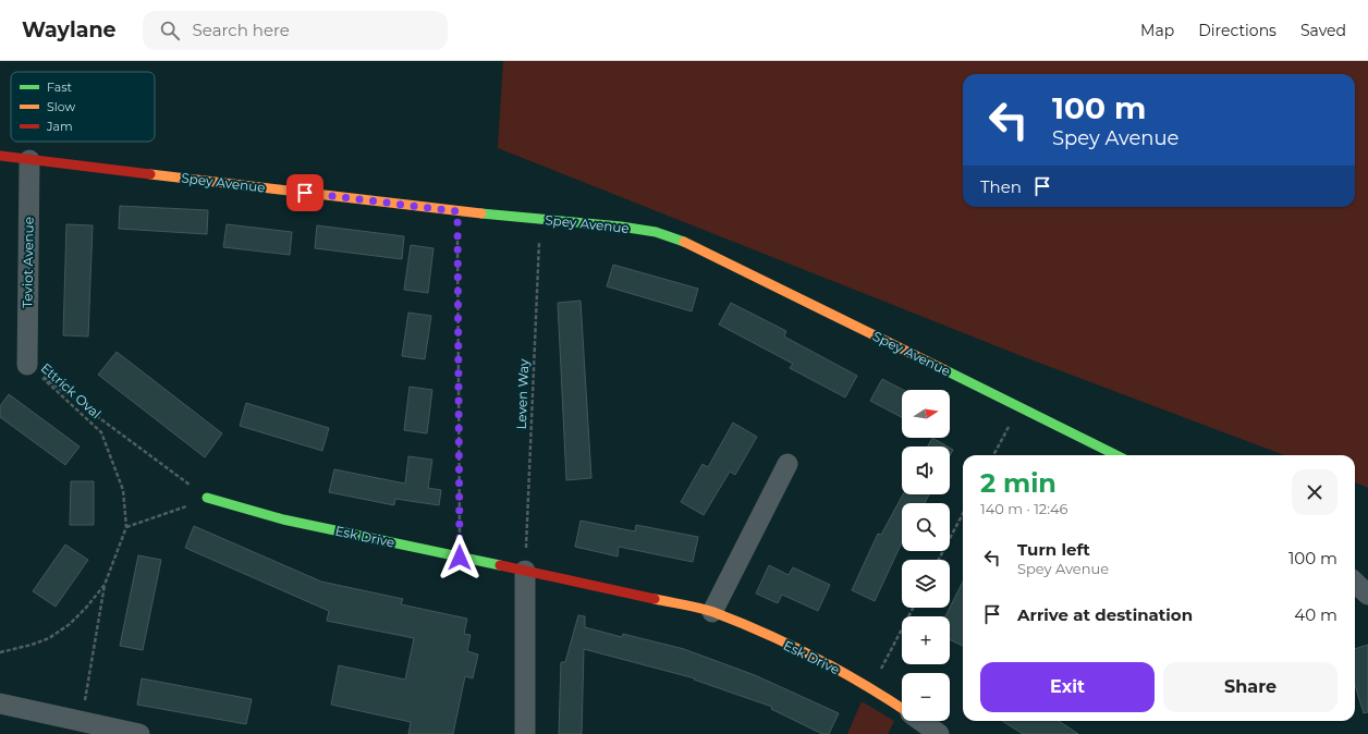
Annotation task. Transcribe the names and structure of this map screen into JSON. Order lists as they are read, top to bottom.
{
  "streets": {
    "street": ["Spey Avenue", "Teviot Avenue", "Esk Drive"],
    "path": ["Ettrick Oval", "Leven Way"]
  },
  "crossings": [
    ["Spey Avenue", "Teviot Avenue"],
    ["Spey Avenue", "Leven Way"],
    ["Teviot Avenue", "Ettrick Oval"],
    ["Leven Way", "Esk Drive"]
  ],
  "legend": ["Fast", "Slow", "Jam"],
  "north": "right",
  "page": {
    "header": "Waylane",
    "search": "Search here",
    "nav": ["Map", "Directions", "Saved"],
    "turn": ["100 m", "Spey Avenue"],
    "then": "Then",
    "map_buttons": ["+", "−"],
    "heading": ["2 min", "140 m · 12:46"],
    "list": [
      {
        "name": "Turn left",
        "note": "Spey Avenue",
        "value": "100 m"
      },
      {
        "name": "Arrive at destination",
        "value": "40 m"
      }
    ],
    "buttons": ["Exit", "Share"]
  }
}
